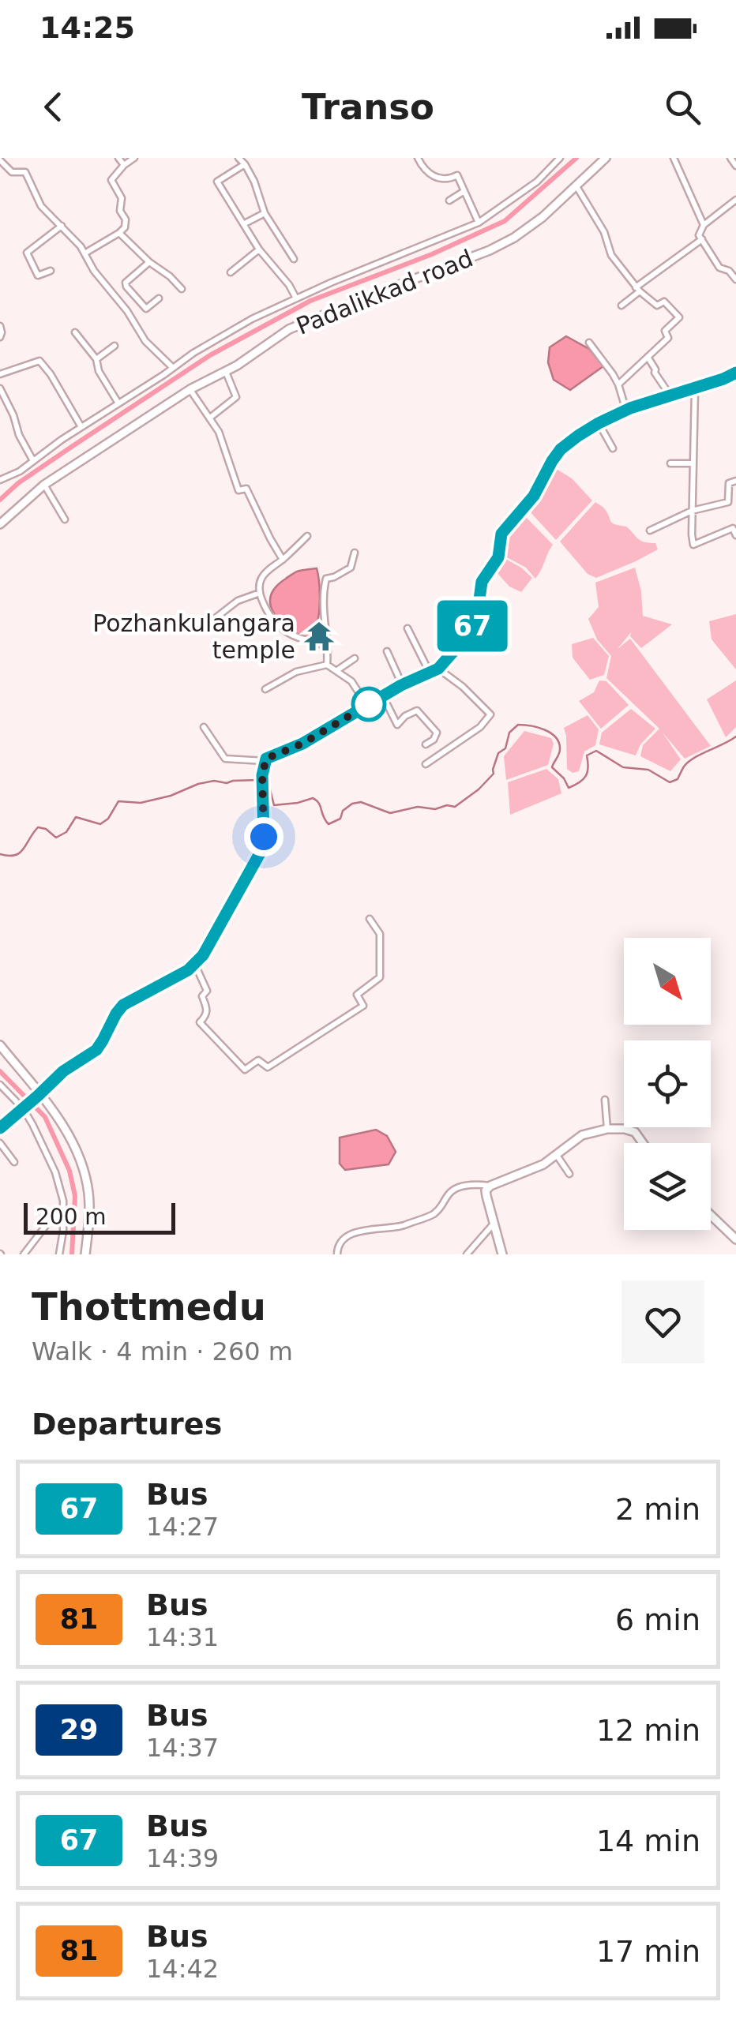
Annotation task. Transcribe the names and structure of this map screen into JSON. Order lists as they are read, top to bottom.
{
  "streets": {
    "street": ["Padalikkad road"]
  },
  "places": {
    "temple": ["Pozhankulangara temple"]
  },
  "lines": ["bus line 67"],
  "scale_bar": "200 m",
  "north": "bottom right",
  "page": {
    "status": "14:25",
    "header": "Transo",
    "on_map": "67",
    "scale": "200 m",
    "heading": [
      ["Thottmedu", "Walk · 4 min · 260 m"],
      "Departures"
    ],
    "list": [
      {
        "mark": "67",
        "name": "Bus",
        "note": "14:27",
        "value": "2 min"
      },
      {
        "mark": "81",
        "name": "Bus",
        "note": "14:31",
        "value": "6 min"
      },
      {
        "mark": "29",
        "name": "Bus",
        "note": "14:37",
        "value": "12 min"
      },
      {
        "mark": "67",
        "name": "Bus",
        "note": "14:39",
        "value": "14 min"
      },
      {
        "mark": "81",
        "name": "Bus",
        "note": "14:42",
        "value": "17 min"
      }
    ]
  }
}
